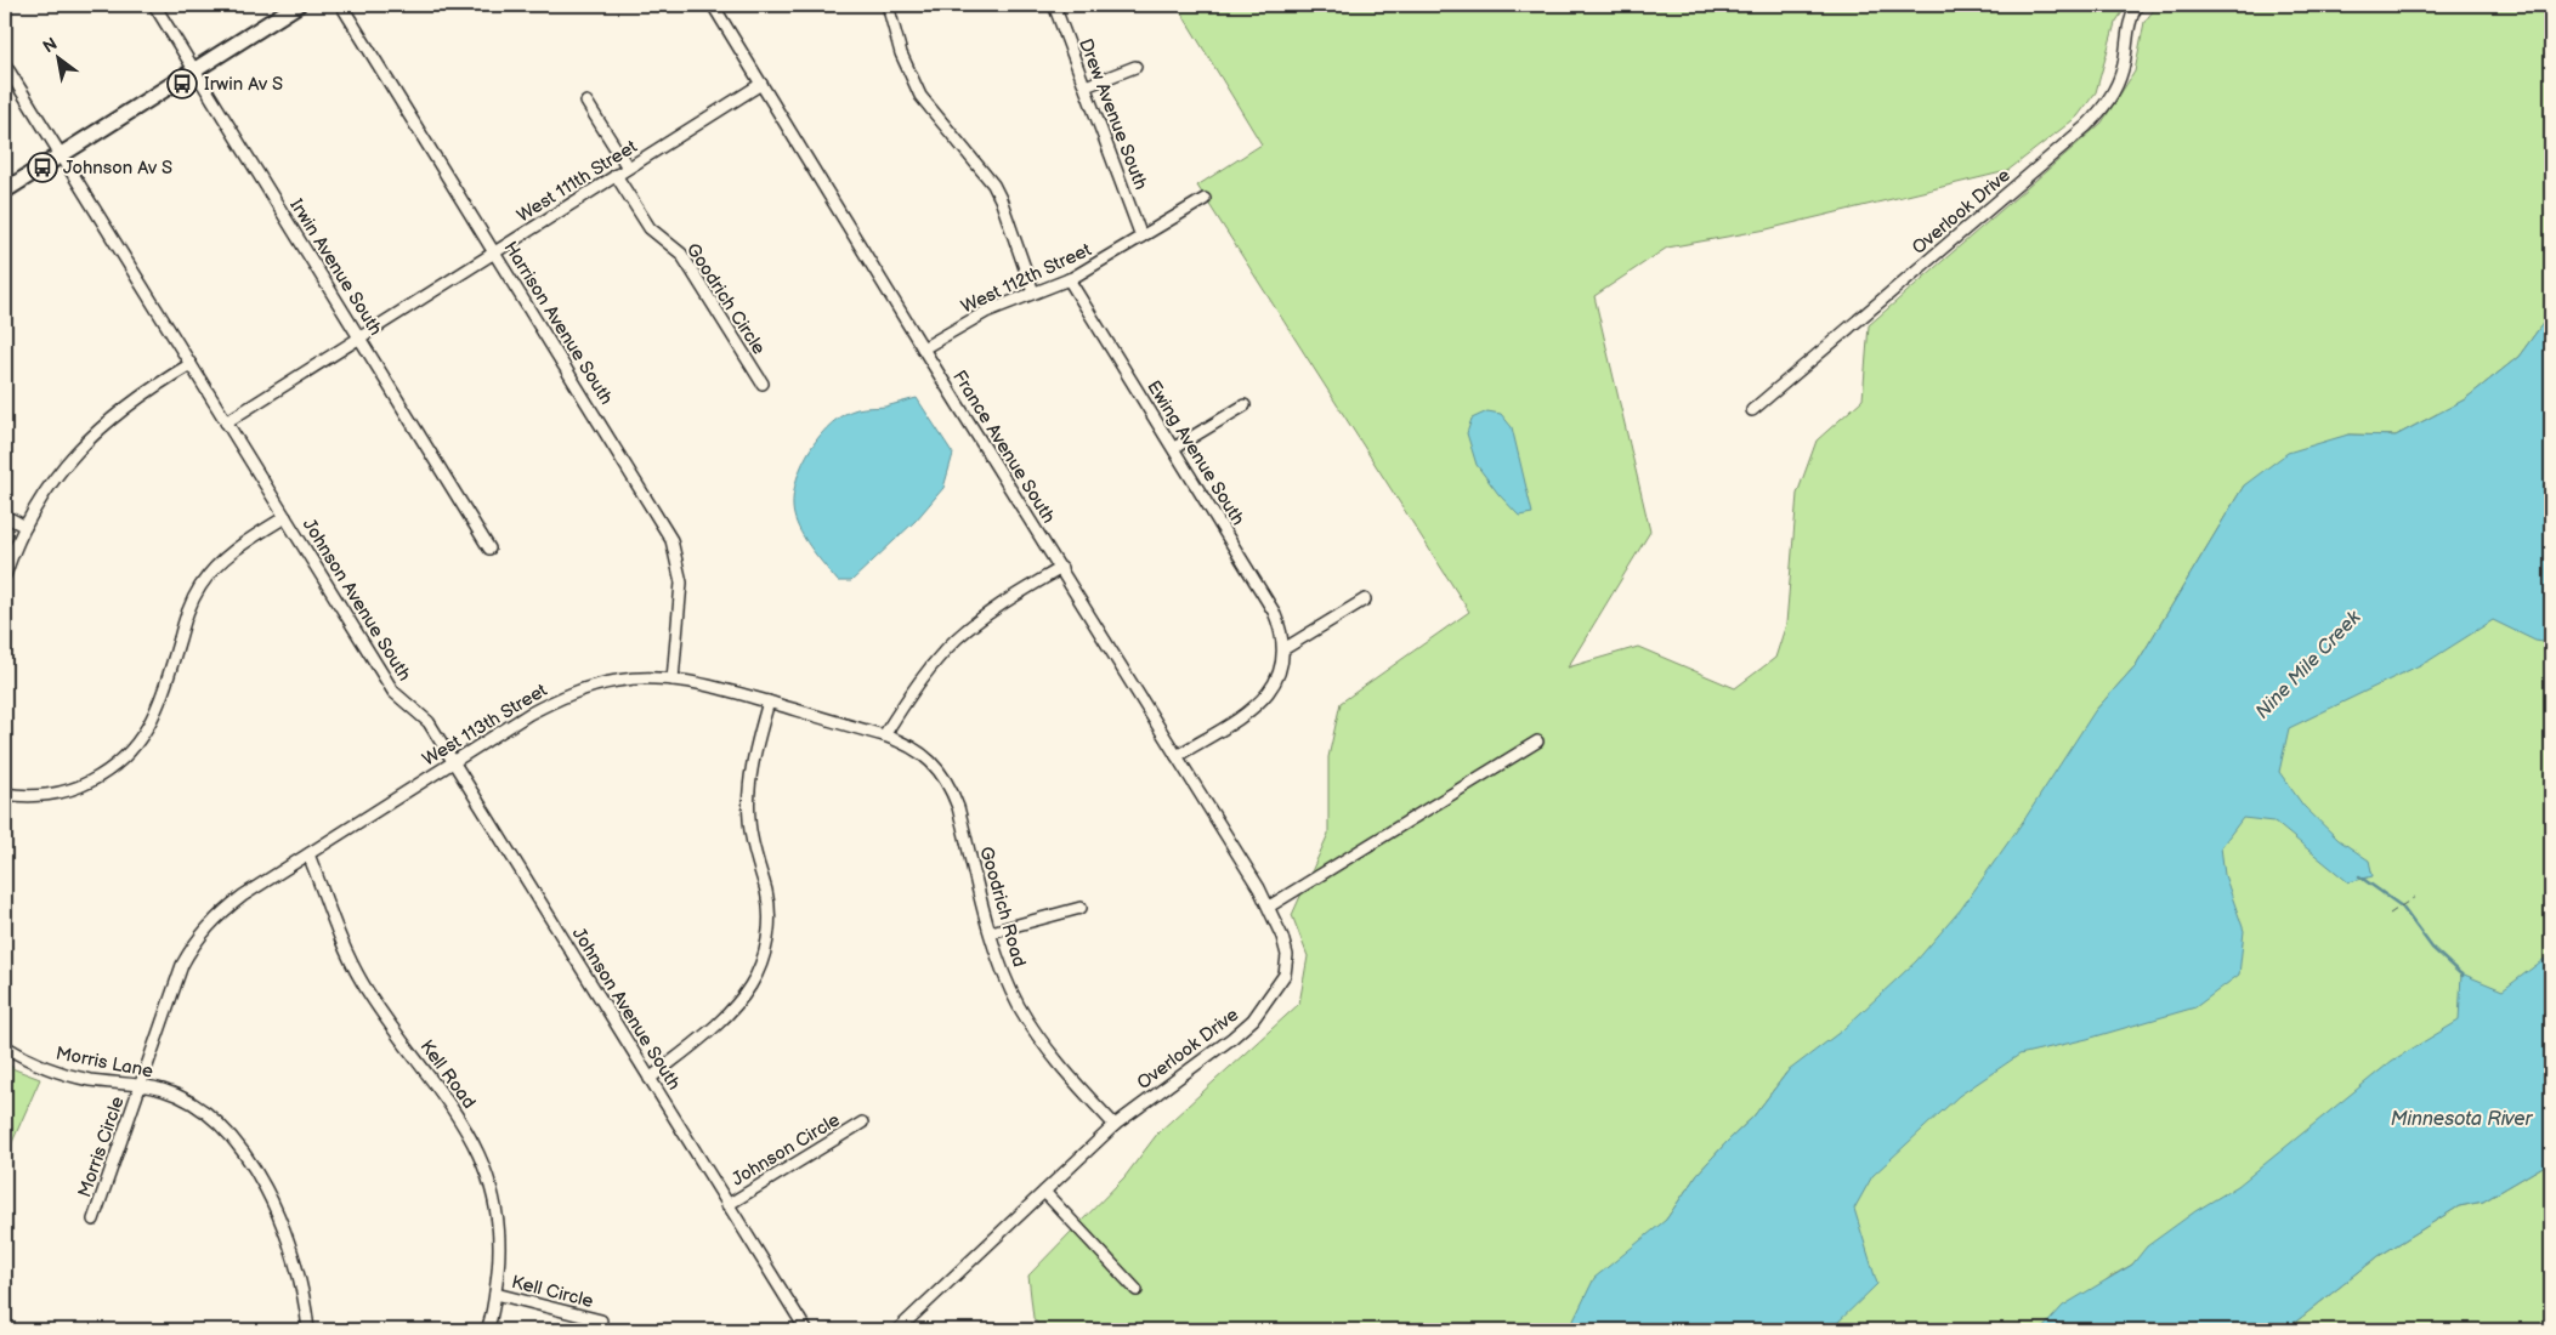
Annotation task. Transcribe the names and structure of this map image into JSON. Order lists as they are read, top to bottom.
{
  "streets": {
    "street": [
      "Drew Avenue South",
      "West 111th Street",
      "Overlook Drive",
      "Irwin Avenue South",
      "West 112th Street",
      "Goodrich Circle",
      "Harrison Avenue South",
      "France Avenue South",
      "Ewing Avenue South",
      "Johnson Avenue South",
      "West 113th Street",
      "Goodrich Road",
      "Morris Lane",
      "Kell Road",
      "Morris Circle",
      "Johnson Circle",
      "Kell Circle"
    ]
  },
  "crossings": [
    ["Drew Avenue South", "West 112th Street"],
    ["West 111th Street", "Irwin Avenue South"],
    ["West 111th Street", "Goodrich Circle"],
    ["West 111th Street", "Harrison Avenue South"],
    ["West 111th Street", "France Avenue South"],
    ["West 111th Street", "Johnson Avenue South"],
    ["Overlook Drive", "France Avenue South"],
    ["Overlook Drive", "Goodrich Road"],
    ["West 112th Street", "France Avenue South"],
    ["West 112th Street", "Ewing Avenue South"],
    ["Harrison Avenue South", "West 113th Street"],
    ["Johnson Avenue South", "West 113th Street"],
    ["Johnson Avenue South", "Johnson Circle"],
    ["West 113th Street", "Goodrich Road"],
    ["West 113th Street", "Morris Lane"],
    ["West 113th Street", "Kell Road"],
    ["West 113th Street", "Morris Circle"],
    ["Morris Lane", "Morris Circle"],
    ["Kell Road", "Kell Circle"]
  ],
  "water": ["Nine Mile Creek", "Minnesota River"],
  "places": {
    "bus stop": ["Irwin Av S", "Johnson Av S"]
  },
  "north": "top left"
}
